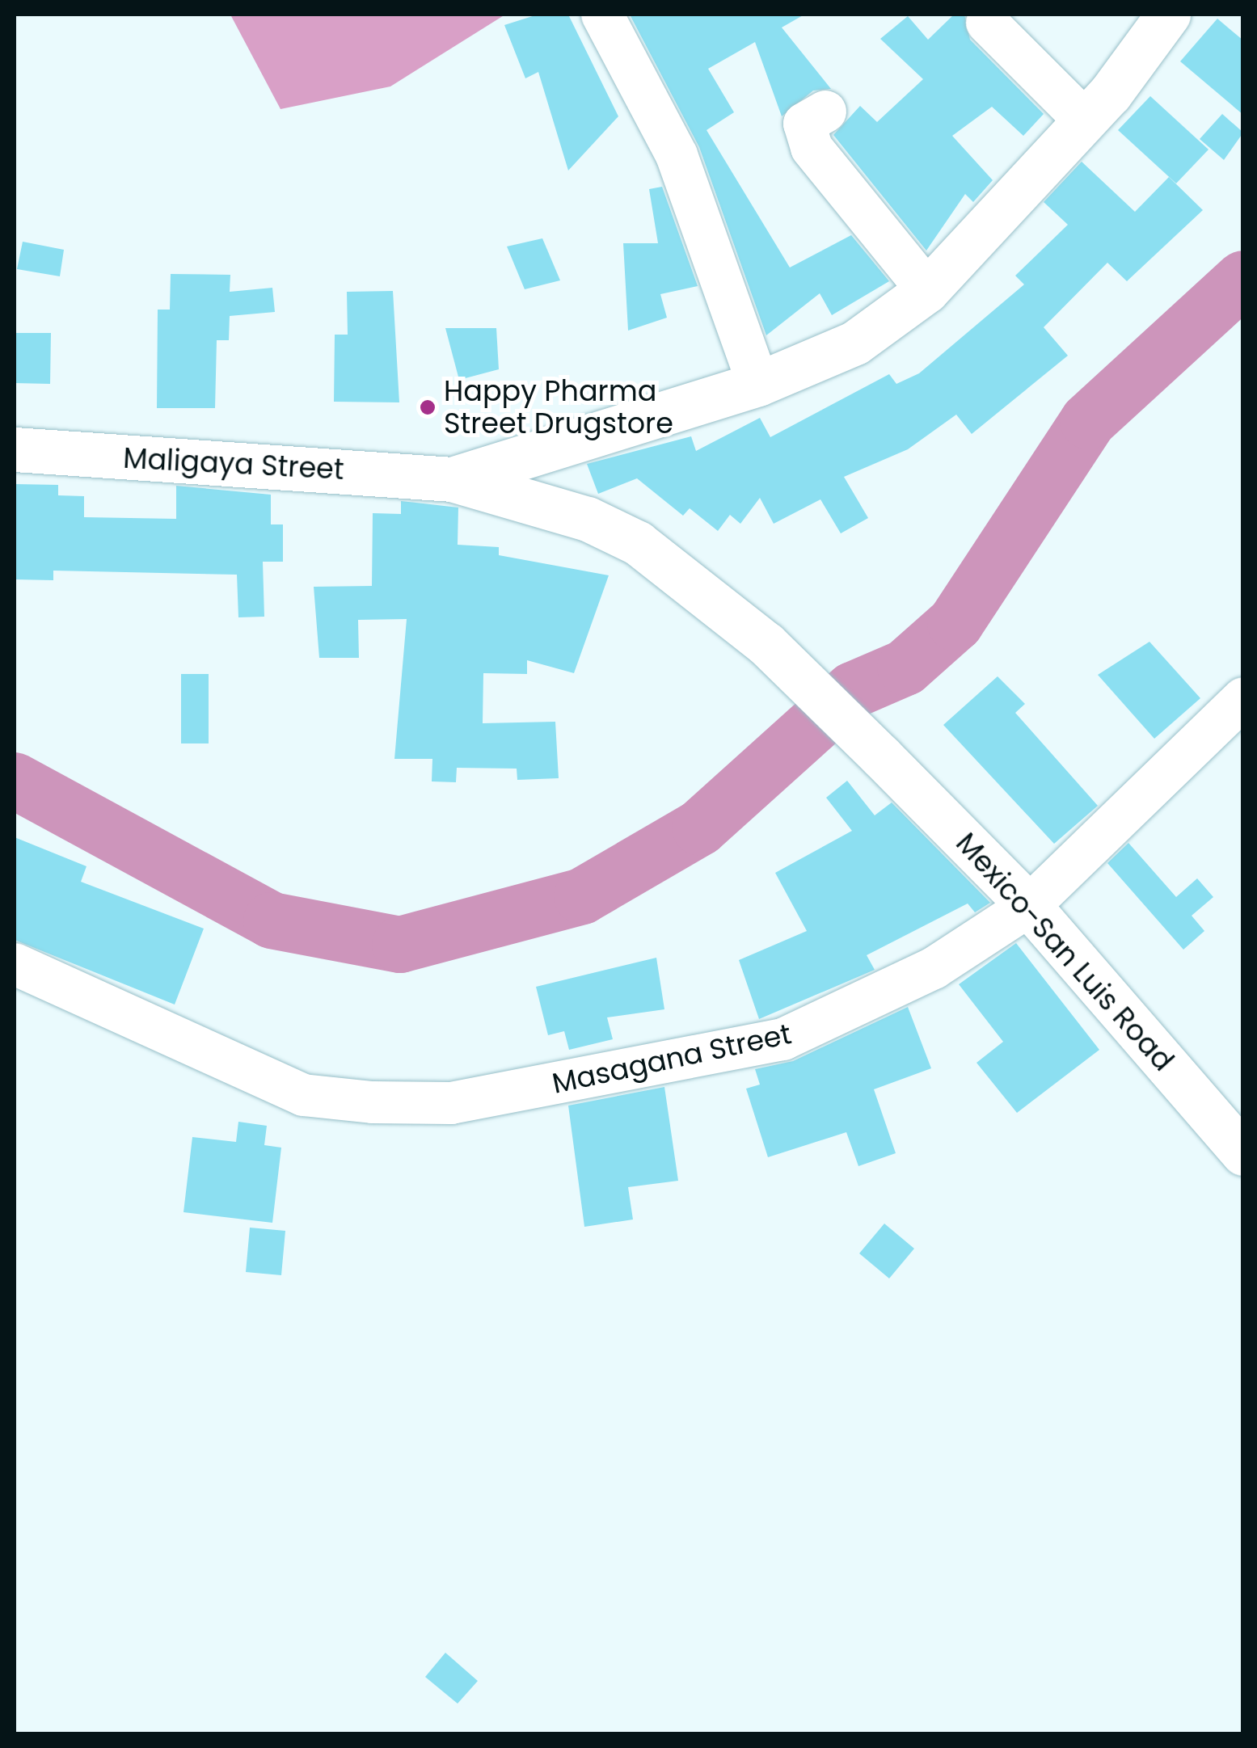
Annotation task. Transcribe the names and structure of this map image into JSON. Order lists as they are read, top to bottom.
{
  "streets": {
    "main road": ["Maligaya Street", "Mexico-San Luis Road"],
    "street": ["Masagana Street"]
  },
  "crossings": [
    ["Maligaya Street", "Mexico-San Luis Road"],
    ["Mexico-San Luis Road", "Masagana Street"]
  ],
  "places": ["Happy Pharma Street Drugstore"]
}
